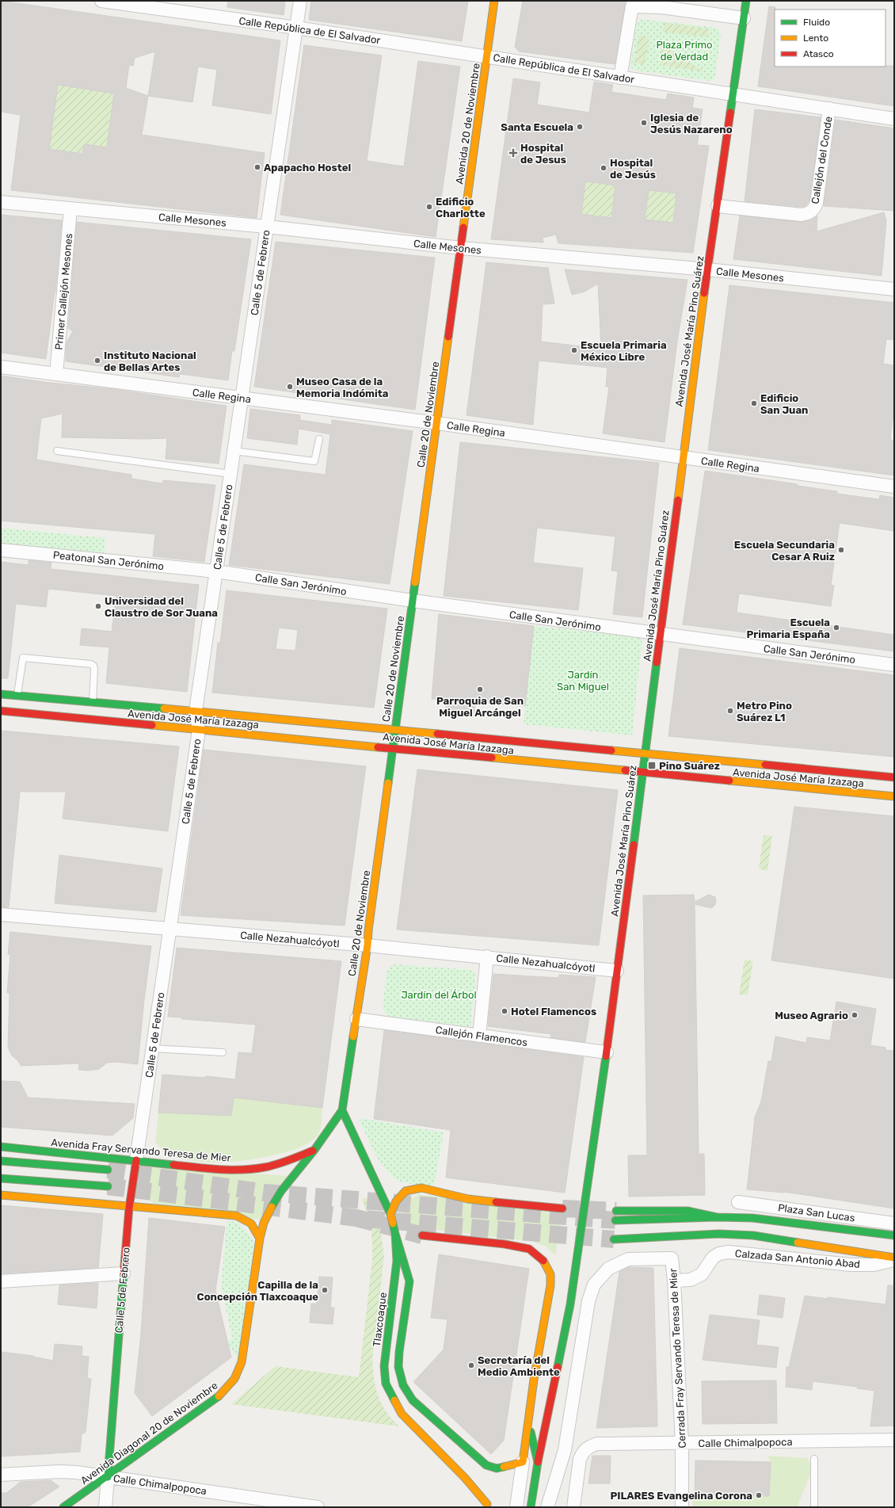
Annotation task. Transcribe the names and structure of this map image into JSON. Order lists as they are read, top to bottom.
{
  "streets": {
    "main road": [
      "Avenida 20 de Noviembre",
      "Calle 5 de Febrero",
      "Avenida José María Pino Suárez",
      "Calle 20 de Noviembre",
      "Avenida José María Izazaga",
      "Avenida Fray Servando Teresa de Mier",
      "Tlaxcoaque",
      "Avenida Diagonal 20 de Noviembre"
    ],
    "street": [
      "Calle República de El Salvador",
      "Callejón del Conde",
      "Calle Mesones",
      "Primer Callejón Mesones",
      "Calle Regina",
      "Peatonal San Jerónimo",
      "Calle San Jerónimo",
      "Calle Nezahualcóyotl",
      "Callejón Flamencos",
      "Plaza San Lucas",
      "Calzada San Antonio Abad",
      "Cerrada Fray Servando Teresa de Mier",
      "Calle Chimalpopoca"
    ]
  },
  "crossings": [
    ["Calle República de El Salvador", "Avenida 20 de Noviembre"],
    ["Calle República de El Salvador", "Callejón del Conde"],
    ["Calle República de El Salvador", "Calle 5 de Febrero"],
    ["Calle República de El Salvador", "Avenida José María Pino Suárez"],
    ["Avenida 20 de Noviembre", "Calle Mesones"],
    ["Avenida 20 de Noviembre", "Calle 20 de Noviembre"],
    ["Callejón del Conde", "Avenida José María Pino Suárez"],
    ["Calle Mesones", "Calle 5 de Febrero"],
    ["Calle Mesones", "Primer Callejón Mesones"],
    ["Calle Mesones", "Avenida José María Pino Suárez"],
    ["Calle Mesones", "Calle 20 de Noviembre"],
    ["Calle 5 de Febrero", "Calle Regina"],
    ["Calle 5 de Febrero", "Peatonal San Jerónimo"],
    ["Calle 5 de Febrero", "Calle San Jerónimo"],
    ["Calle 5 de Febrero", "Avenida José María Izazaga"],
    ["Calle 5 de Febrero", "Calle Nezahualcóyotl"],
    ["Calle 5 de Febrero", "Avenida Fray Servando Teresa de Mier"],
    ["Calle 5 de Febrero", "Avenida Diagonal 20 de Noviembre"],
    ["Calle 5 de Febrero", "Calle Chimalpopoca"],
    ["Primer Callejón Mesones", "Calle Regina"],
    ["Avenida José María Pino Suárez", "Calle Regina"],
    ["Avenida José María Pino Suárez", "Calle San Jerónimo"],
    ["Avenida José María Pino Suárez", "Avenida José María Izazaga"],
    ["Avenida José María Pino Suárez", "Calle Nezahualcóyotl"],
    ["Avenida José María Pino Suárez", "Callejón Flamencos"],
    ["Calle Regina", "Calle 20 de Noviembre"],
    ["Calle 20 de Noviembre", "Calle San Jerónimo"],
    ["Calle 20 de Noviembre", "Avenida José María Izazaga"],
    ["Calle 20 de Noviembre", "Calle Nezahualcóyotl"],
    ["Calle 20 de Noviembre", "Callejón Flamencos"],
    ["Calle 20 de Noviembre", "Tlaxcoaque"],
    ["Calle 20 de Noviembre", "Avenida Diagonal 20 de Noviembre"],
    ["Peatonal San Jerónimo", "Calle San Jerónimo"],
    ["Avenida Fray Servando Teresa de Mier", "Avenida Diagonal 20 de Noviembre"],
    ["Calzada San Antonio Abad", "Cerrada Fray Servando Teresa de Mier"],
    ["Tlaxcoaque", "Avenida Diagonal 20 de Noviembre"],
    ["Cerrada Fray Servando Teresa de Mier", "Calle Chimalpopoca"],
    ["Avenida Diagonal 20 de Noviembre", "Calle Chimalpopoca"]
  ],
  "parks": ["Plaza Primo de Verdad", "Jardín San Miguel", "Jardín del Árbol"],
  "places": {
    "other": [
      "Iglesia de Jesús Nazareno",
      "Santa Escuela",
      "Apapacho Hostel",
      "Hospital de Jesús",
      "Edificio Charlotte",
      "Escuela Primaria México Libre",
      "Instituto Nacional de Bellas Artes",
      "Museo Casa de la Memoria Indómita",
      "Edificio San Juan",
      "Escuela Secundaria Cesar A Ruiz",
      "Universidad del Claustro de Sor Juana",
      "Escuela Primaria España",
      "Parroquia de San Miguel Arcángel",
      "Metro Pino Suárez L1",
      "Hotel Flamencos",
      "Museo Agrario",
      "Capilla de la Concepción Tlaxcoaque",
      "Secretaría del Medio Ambiente",
      "PILARES Evangelina Corona"
    ],
    "health": ["Hospital de Jesus"],
    "transit": ["Pino Suárez"]
  },
  "legend": ["Fluido", "Lento", "Atasco"]
}
